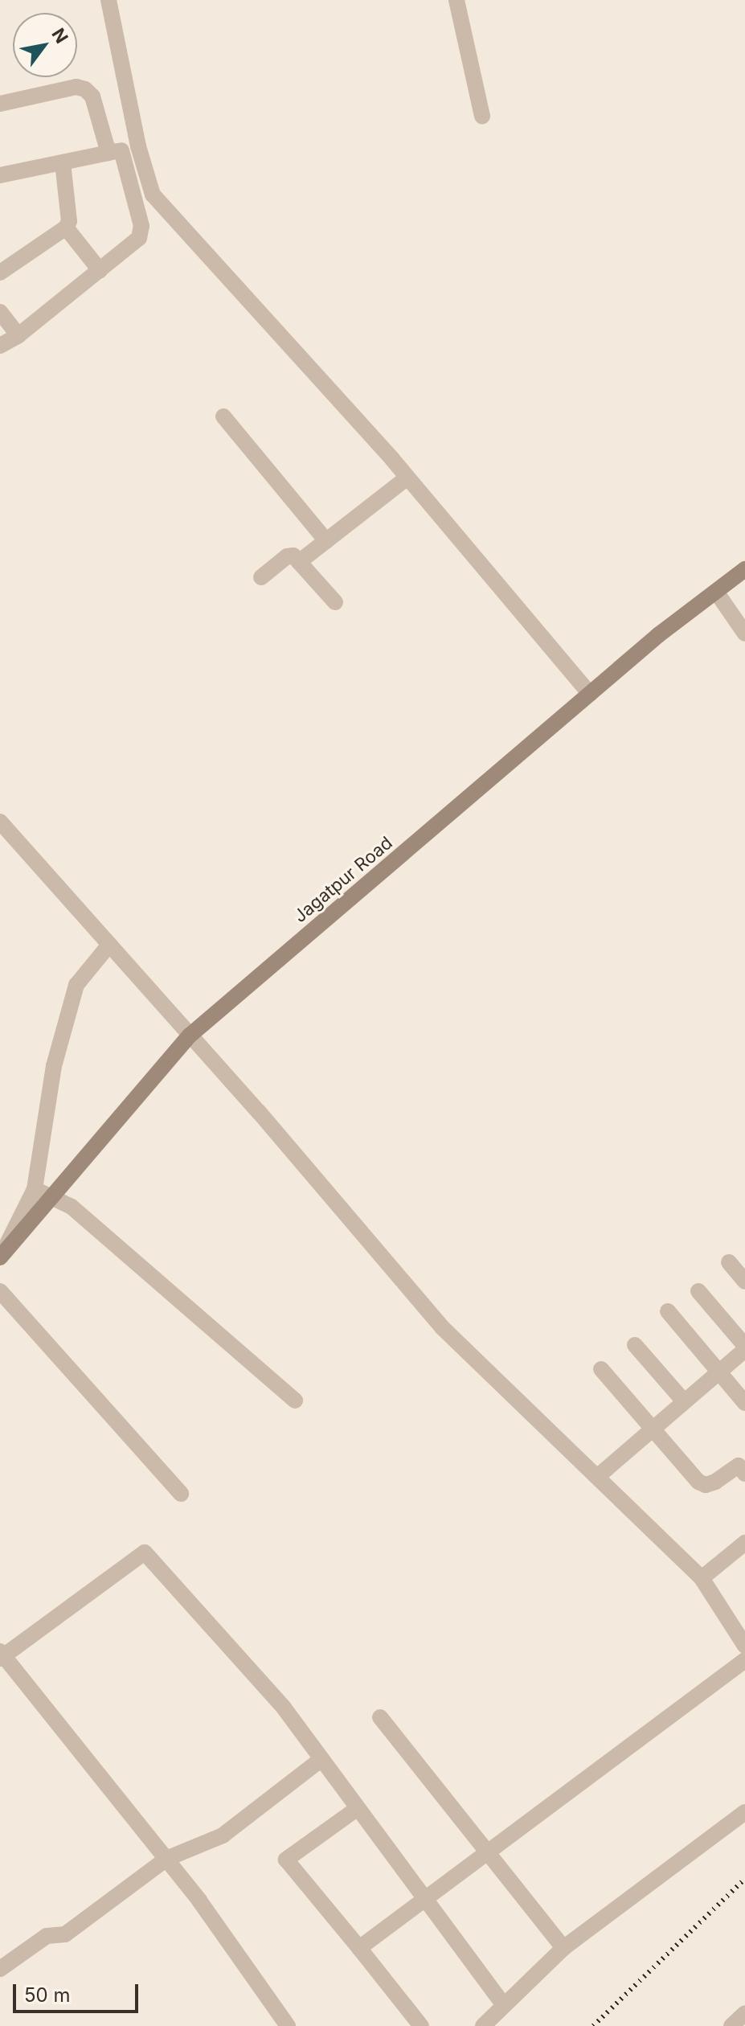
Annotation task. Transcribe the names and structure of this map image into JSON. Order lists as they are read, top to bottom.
{
  "streets": {
    "street": ["Jagatpur Road"]
  },
  "scale_bar": "50 m",
  "north": "top right"
}
